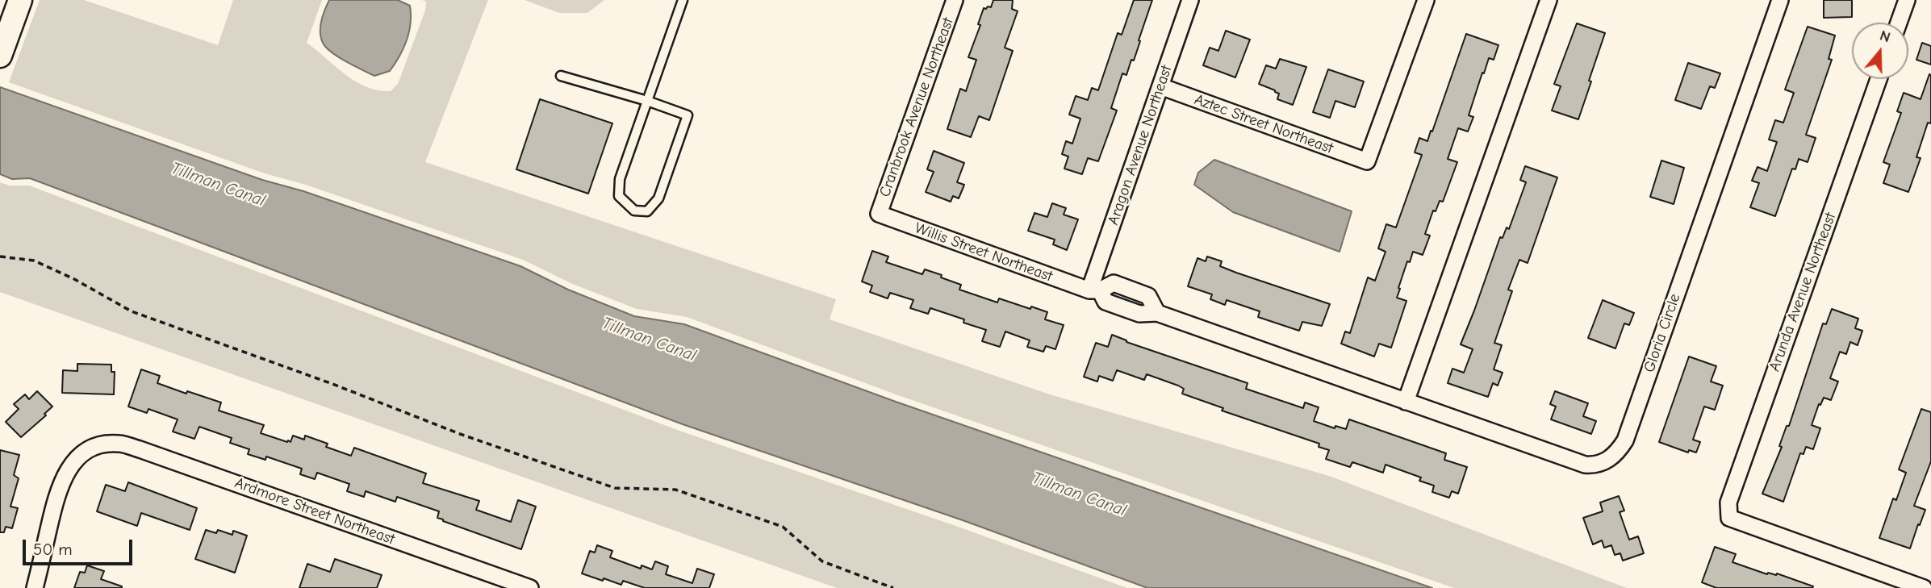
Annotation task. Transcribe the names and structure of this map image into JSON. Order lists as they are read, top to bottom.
{
  "streets": {
    "street": [
      "Cranbrook Avenue Northeast",
      "Aztec Street Northeast",
      "Aragon Avenue Northeast",
      "Willis Street Northeast",
      "Arunda Avenue Northeast",
      "Gloria Circle",
      "Ardmore Street Northeast"
    ]
  },
  "crossings": [
    ["Cranbrook Avenue Northeast", "Willis Street Northeast"],
    ["Aztec Street Northeast", "Aragon Avenue Northeast"],
    ["Aragon Avenue Northeast", "Willis Street Northeast"],
    ["Aragon Avenue Northeast", "Gloria Circle"],
    ["Willis Street Northeast", "Gloria Circle"]
  ],
  "water": ["Tillman Canal"],
  "scale_bar": "50 m",
  "north": "top"
}
